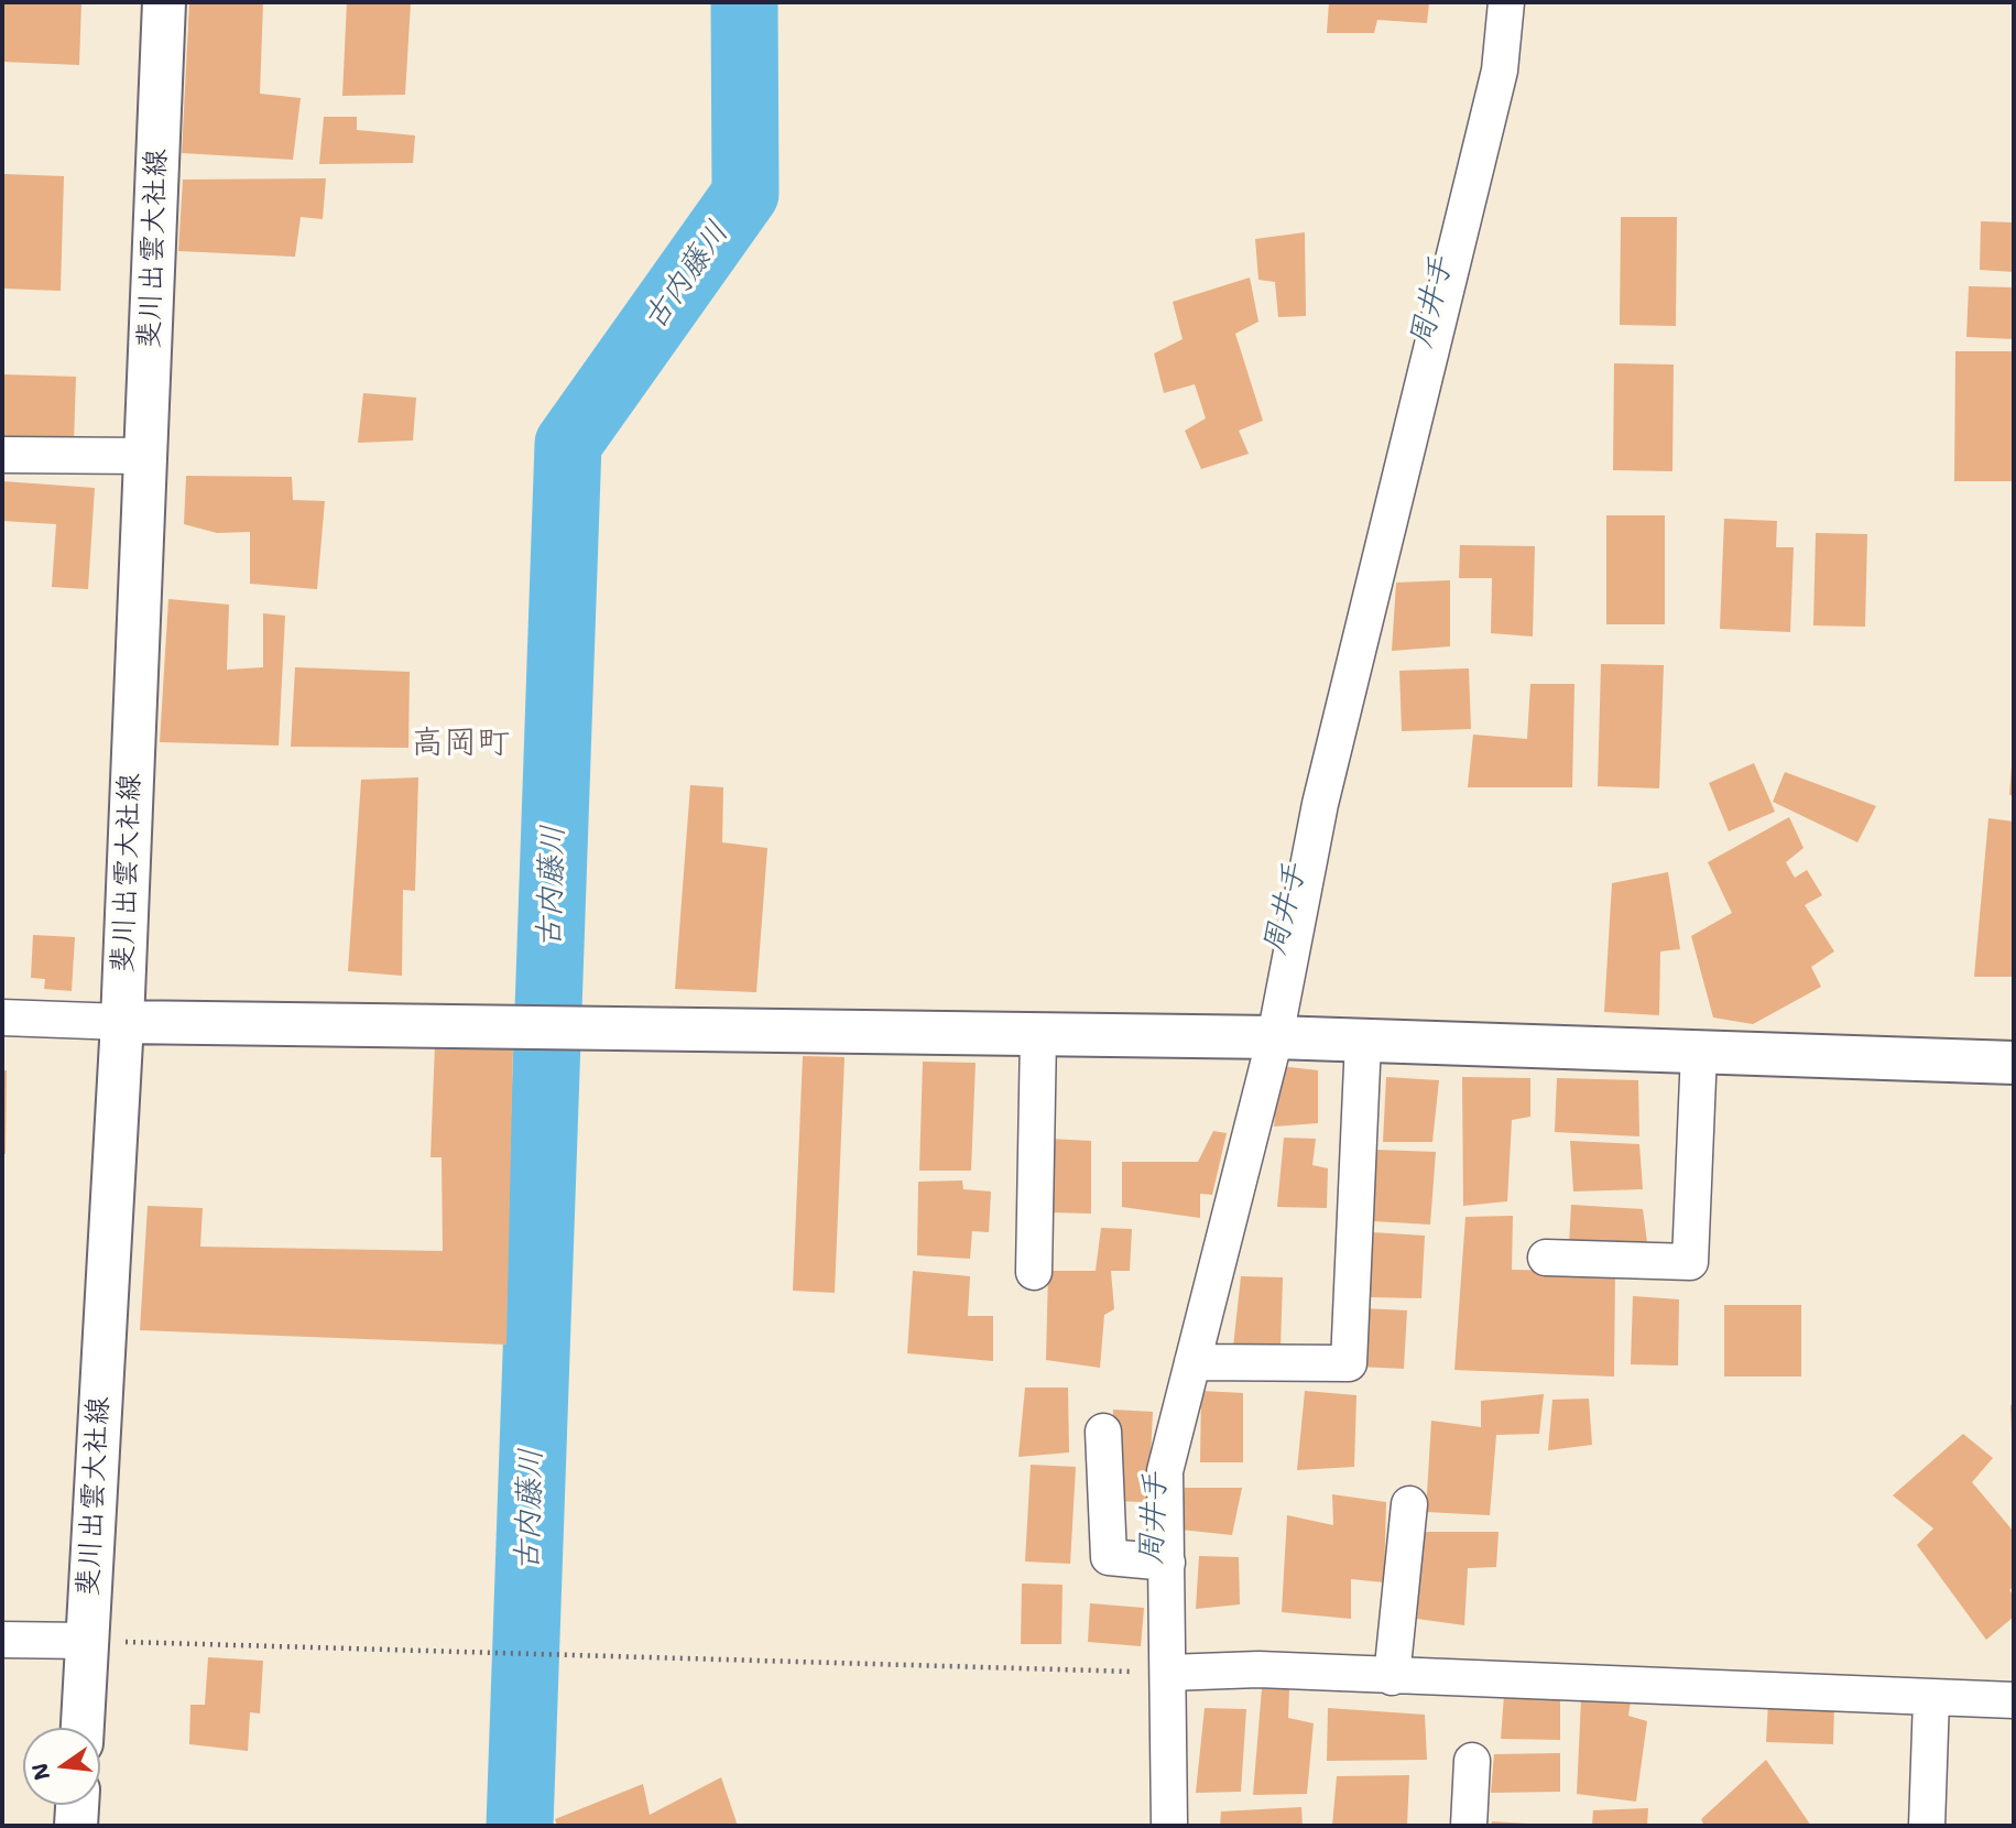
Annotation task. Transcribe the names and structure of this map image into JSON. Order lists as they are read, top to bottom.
{
  "streets": {
    "street": ["斐川出雲大社線"]
  },
  "districts": ["高岡町"],
  "water": ["古内藤川", "周井手"],
  "north": "left"
}
